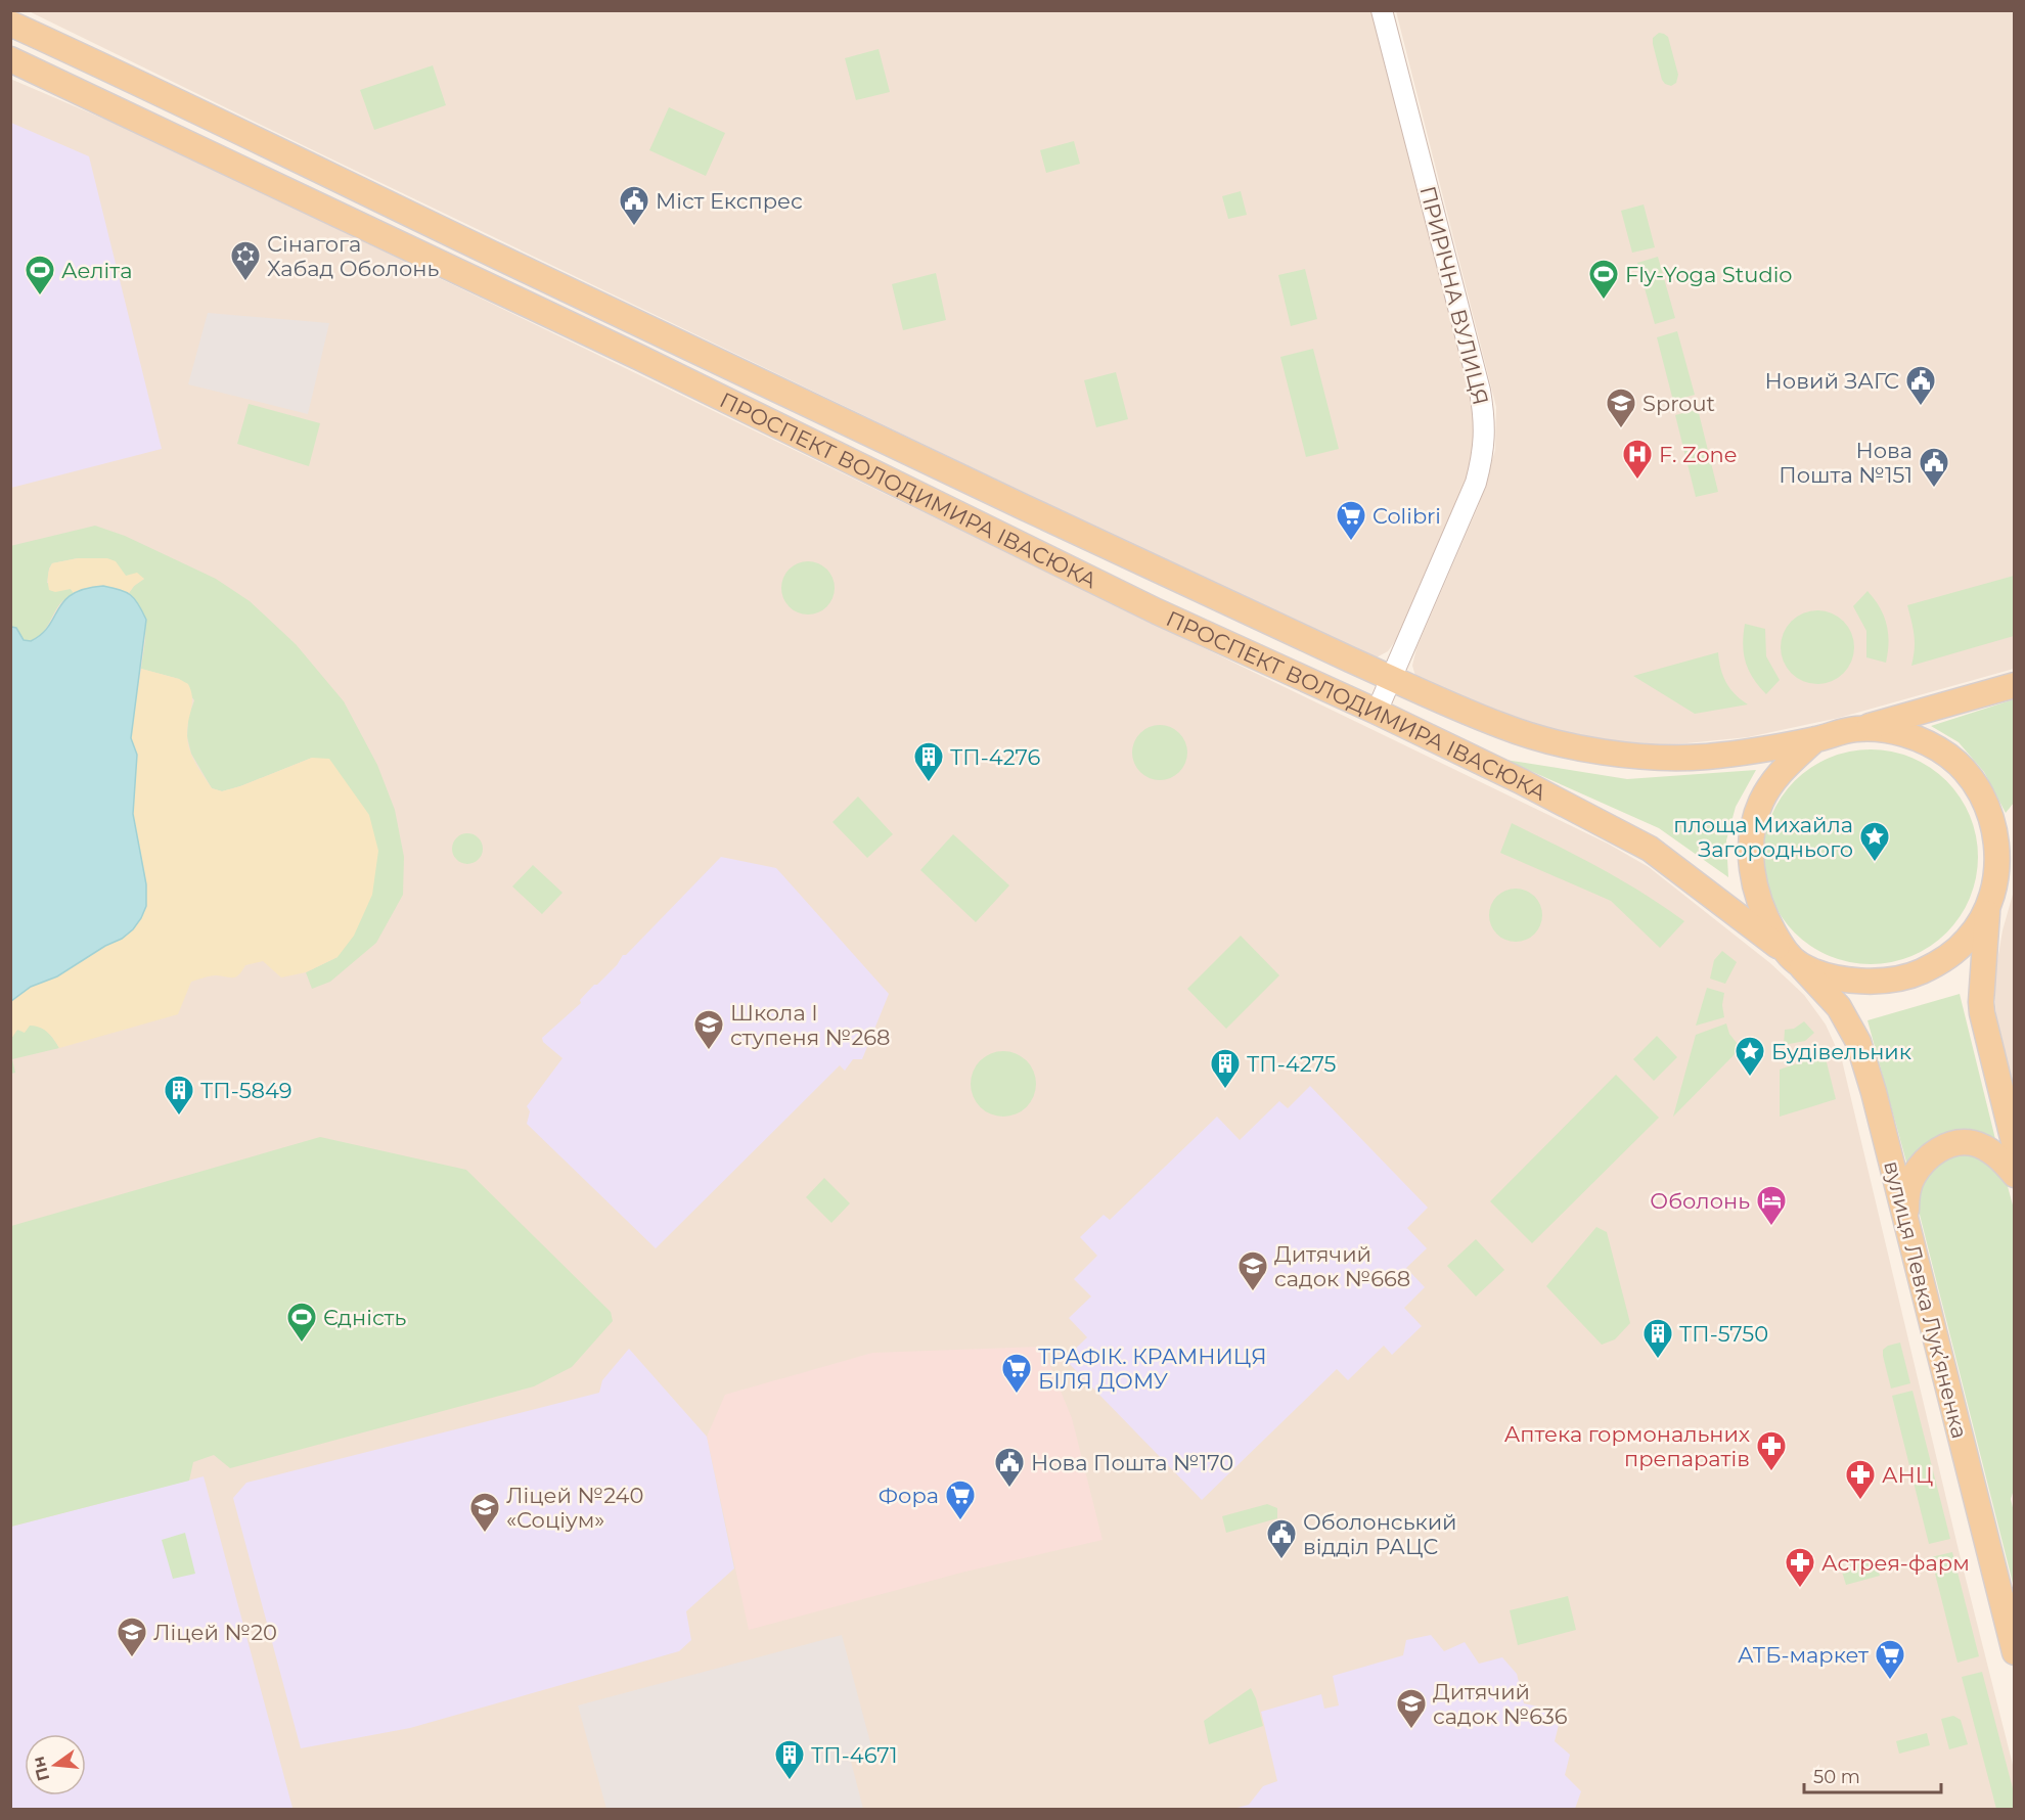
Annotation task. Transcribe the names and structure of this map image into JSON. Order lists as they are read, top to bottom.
{
  "streets": {
    "main road": ["ПРОСПЕКТ ВОЛОДИМИРА ІВАСЮКА", "вулиця Левка Лукʼяненка"],
    "street": ["ПРИРІЧНА ВУЛИЦЯ"]
  },
  "crossings": [
    ["ПРИРІЧНА ВУЛИЦЯ", "ПРОСПЕКТ ВОЛОДИМИРА ІВАСЮКА"],
    ["ПРОСПЕКТ ВОЛОДИМИРА ІВАСЮКА", "вулиця Левка Лукʼяненка"]
  ],
  "places": {
    "public building": [
      "Міст Експрес",
      "Новий ЗАГС",
      "Нова Пошта №151",
      "Нова Пошта №170",
      "Оболонський відділ РАЦС"
    ],
    "synagogue": ["Сінагога Хабад Оболонь"],
    "sports": ["Аеліта", "Fly-Yoga Studio", "Єдність"],
    "school or university": [
      "Sprout",
      "Школа І ступеня №268",
      "Дитячий садок №668",
      "Ліцей №240 «Соціум»",
      "Ліцей №20",
      "Дитячий садок №636"
    ],
    "hospital": ["F. Zone"],
    "supermarket": [
      "Colibri",
      "ТРАФІК. КРАМНИЦЯ БІЛЯ ДОМУ",
      "Фора",
      "АТБ-маркет"
    ],
    "building": [
      "ТП-4276",
      "ТП-4275",
      "ТП-5849",
      "ТП-5750",
      "ТП-4671"
    ],
    "place": ["площа Михайла Загороднього", "Будівельник"],
    "hotel": ["Оболонь"],
    "pharmacy": ["Аптека гормональних препаратів", "АНЦ", "Астрея-фарм"]
  },
  "scale_bar": "50 m",
  "north": "left"
}
